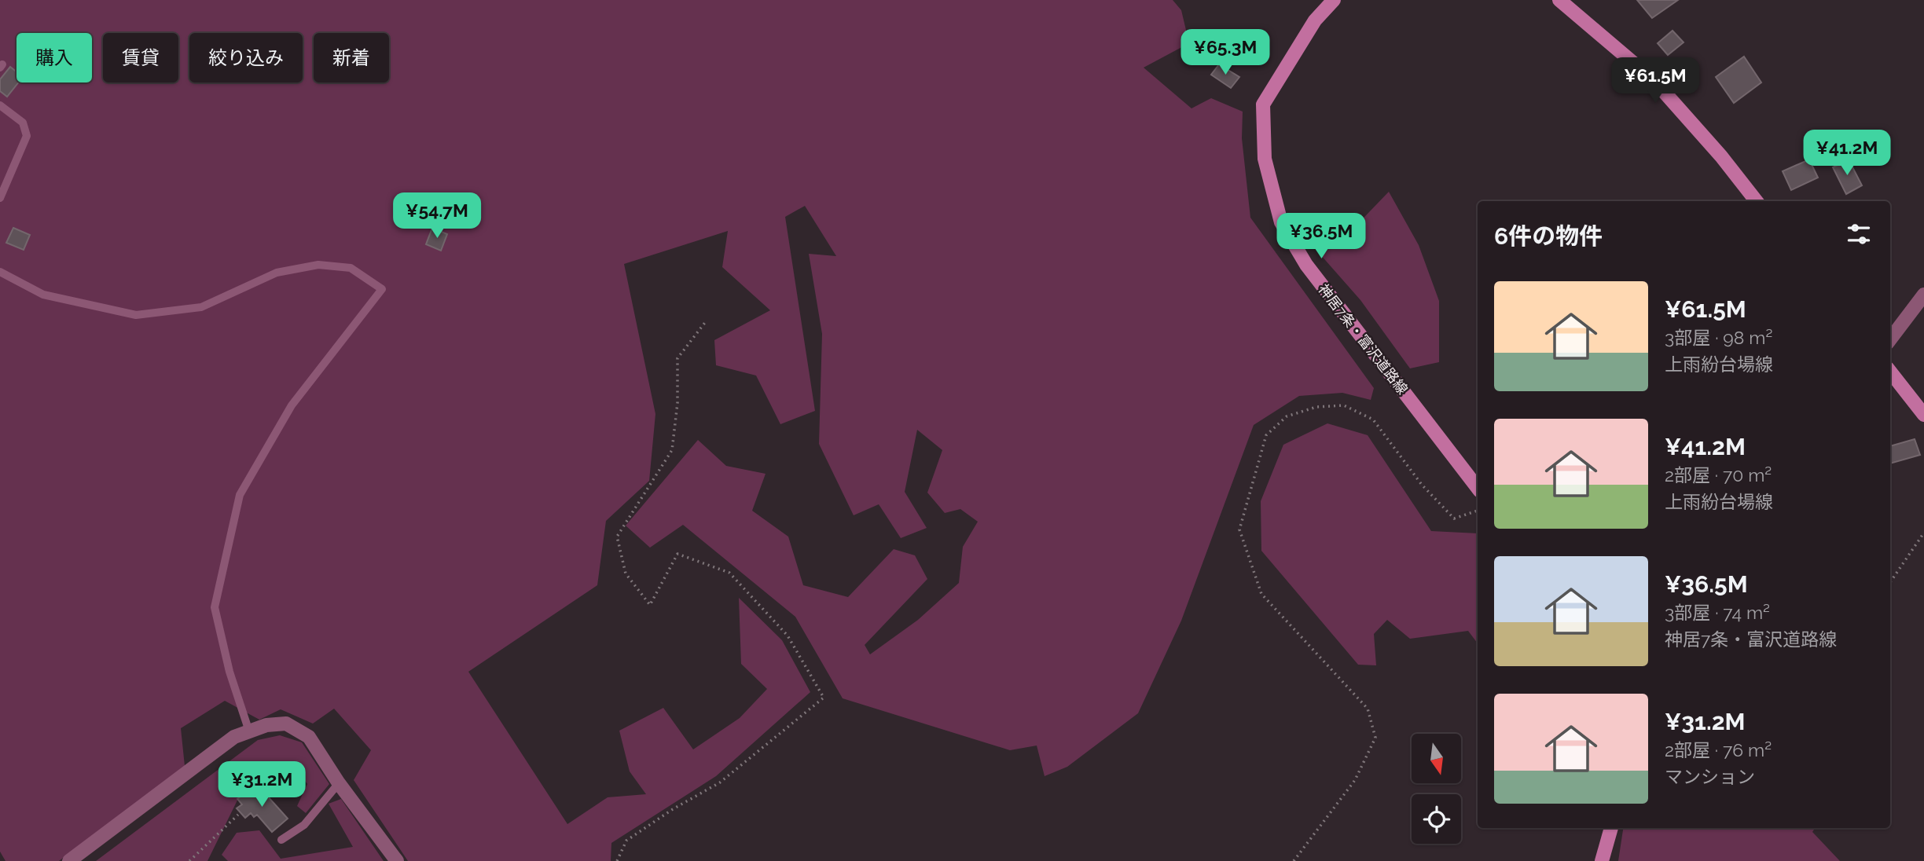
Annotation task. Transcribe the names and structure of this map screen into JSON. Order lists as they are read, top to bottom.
{
  "streets": {
    "street": ["神居7条・富沢道路線"]
  },
  "north": "bottom",
  "page": {
    "price": [
      "¥65.3M",
      "¥61.5M",
      "¥41.2M",
      "¥54.7M",
      "¥36.5M",
      "¥31.2M"
    ],
    "chip": [
      "購入",
      "賃貸",
      "絞り込み",
      "新着"
    ],
    "heading": "6件の物件",
    "list": [
      {
        "name": "¥61.5M",
        "note": "3部屋 · 98 m² · 上雨紛台場線"
      },
      {
        "name": "¥41.2M",
        "note": "2部屋 · 70 m² · 上雨紛台場線"
      },
      {
        "name": "¥36.5M",
        "note": "3部屋 · 74 m² · 神居7条・富沢道路線"
      },
      {
        "name": "¥31.2M",
        "note": "2部屋 · 76 m² · マンション"
      }
    ]
  }
}
